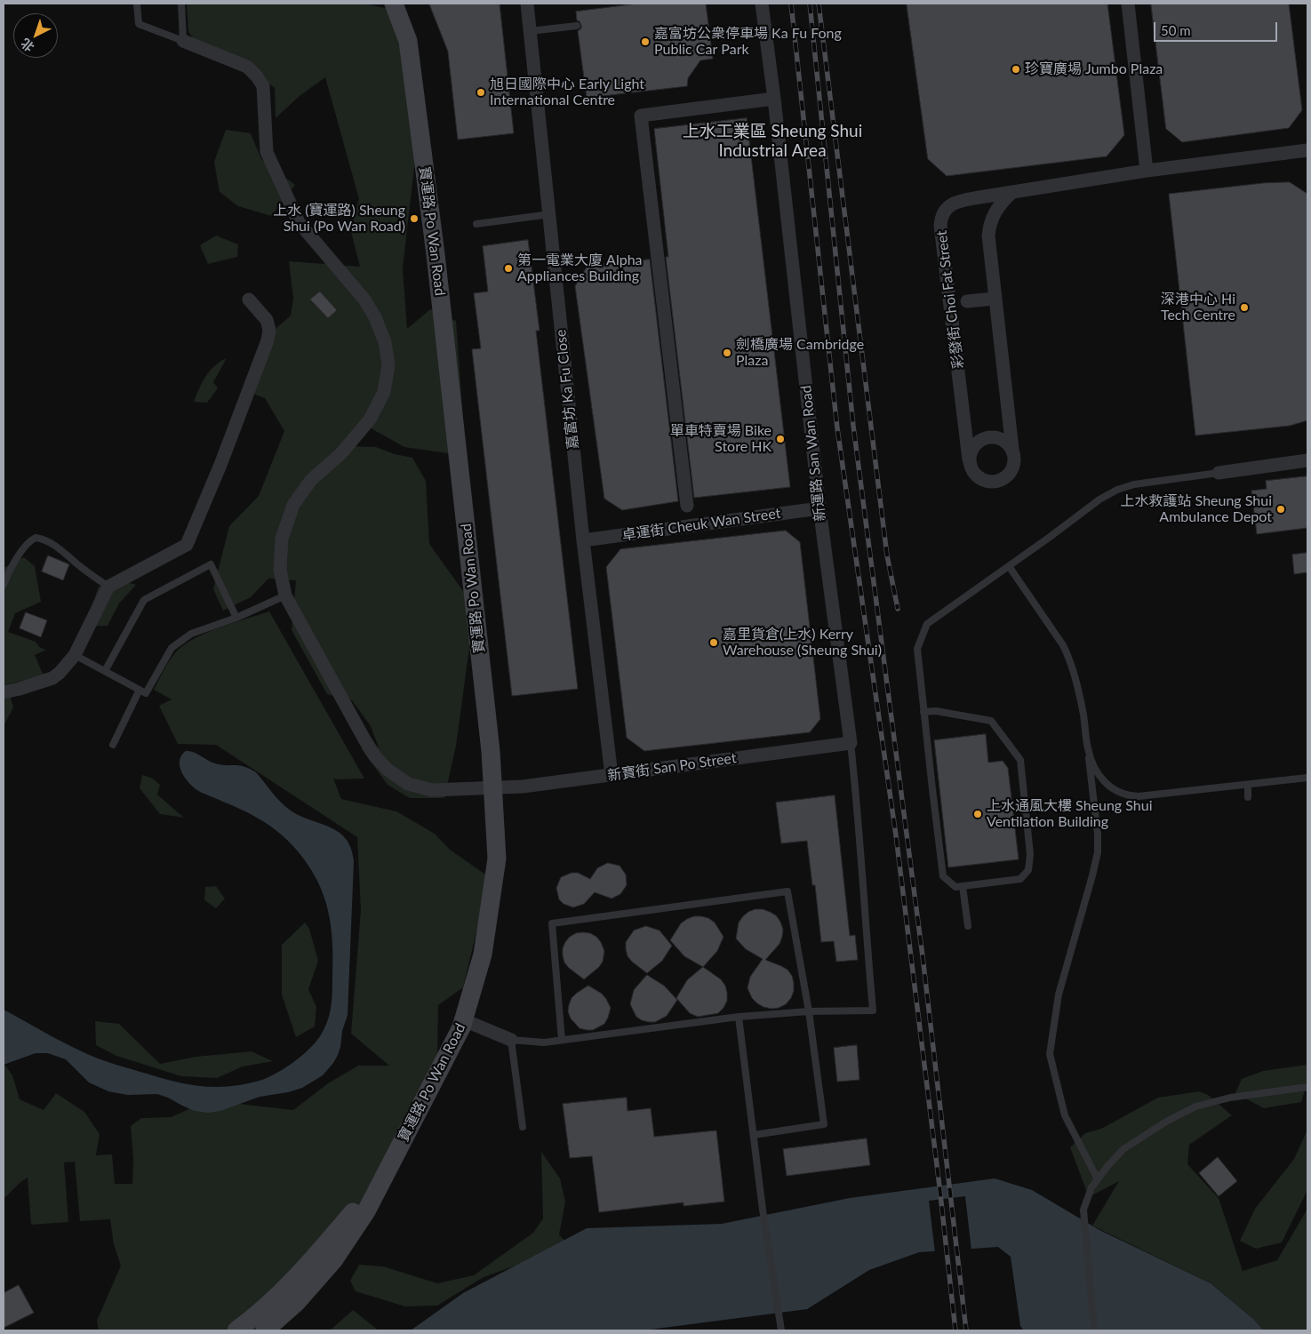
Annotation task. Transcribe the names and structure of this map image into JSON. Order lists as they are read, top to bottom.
{
  "streets": {
    "street": [
      "寶運路 Po Wan Road",
      "彩發街 Choi Fat Street",
      "嘉富坊 Ka Fu Close",
      "新運路 San Wan Road",
      "卓運街 Cheuk Wan Street",
      "新寶街 San Po Street"
    ]
  },
  "crossings": [
    ["寶運路 Po Wan Road", "新寶街 San Po Street"],
    ["嘉富坊 Ka Fu Close", "卓運街 Cheuk Wan Street"],
    ["嘉富坊 Ka Fu Close", "新寶街 San Po Street"],
    ["新運路 San Wan Road", "卓運街 Cheuk Wan Street"],
    ["新運路 San Wan Road", "新寶街 San Po Street"]
  ],
  "districts": ["上水工業區 Sheung Shui Industrial Area"],
  "places": [
    "嘉富坊公衆停車場 Ka Fu Fong Public Car Park",
    "珍寶廣場 Jumbo Plaza",
    "旭日國際中心 Early Light International Centre",
    "上水 (寶運路) Sheung Shui (Po Wan Road)",
    "第一電業大廈 Alpha Appliances Building",
    "深港中心 Hi Tech Centre",
    "劍橋廣場 Cambridge Plaza",
    "單車特賣場 Bike Store HK",
    "上水救護站 Sheung Shui Ambulance Depot",
    "嘉里貨倉(上水) Kerry Warehouse (Sheung Shui)",
    "上水通風大樓 Sheung Shui Ventilation Building"
  ],
  "scale_bar": "50 m",
  "north": "bottom left"
}
